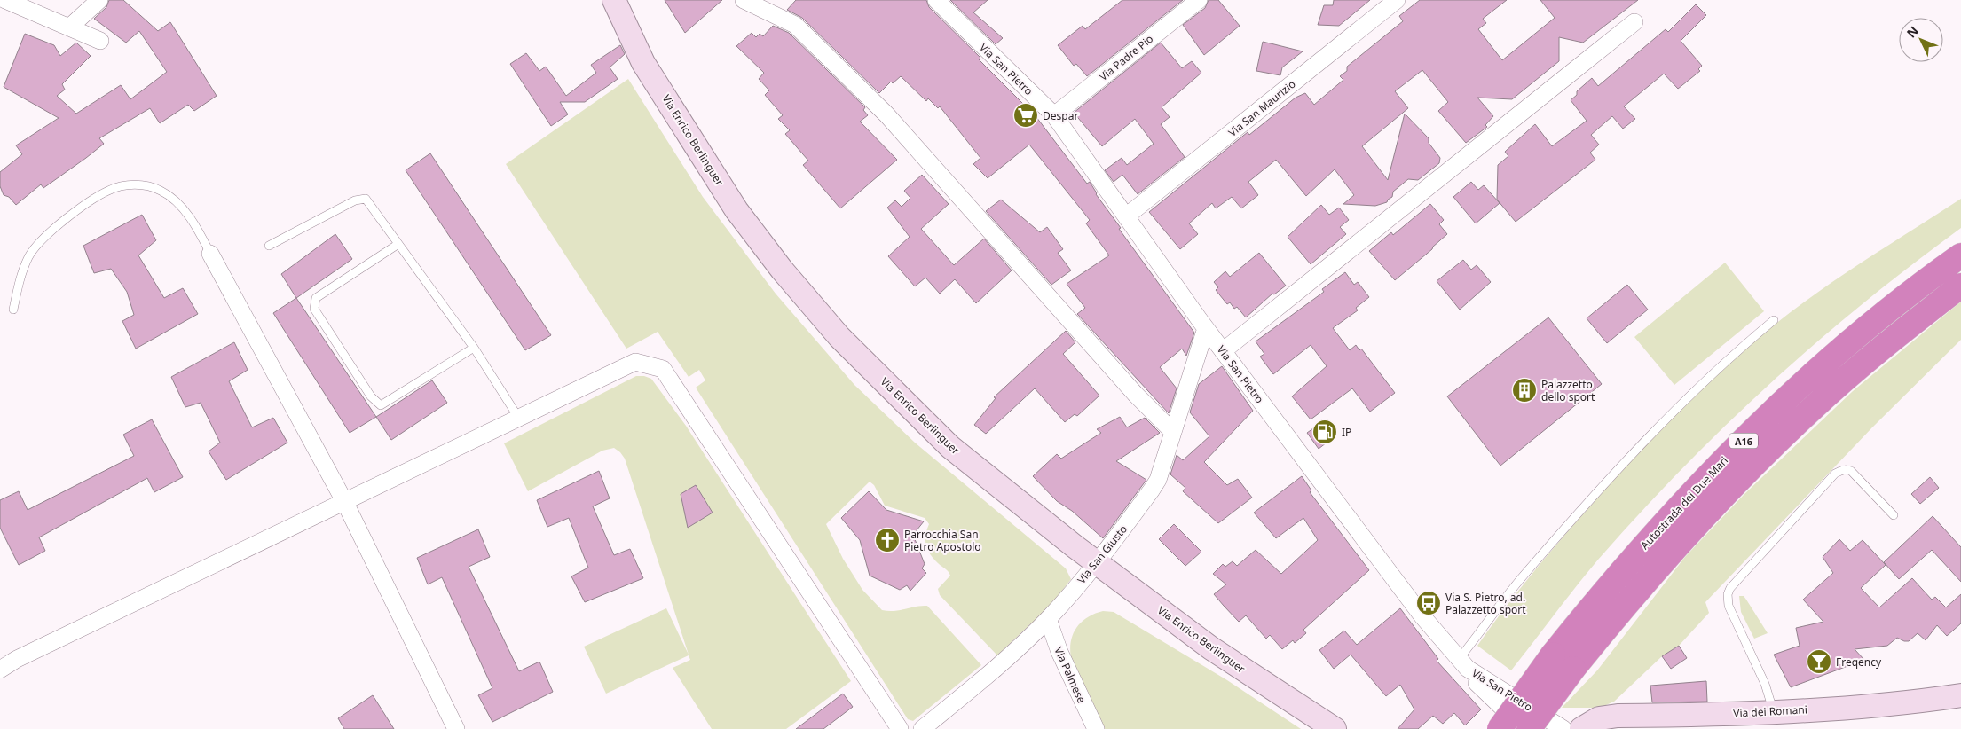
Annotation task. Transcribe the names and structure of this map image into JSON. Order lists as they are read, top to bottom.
{
  "streets": {
    "highway": ["A16", "Autostrada dei Due Mari"],
    "main road": ["Via Enrico Berlinguer", "Via dei Romani"],
    "street": [
      "Via Padre Pio",
      "Via San Pietro",
      "Via San Maurizio",
      "Via San Giusto",
      "Via Palmese"
    ]
  },
  "crossings": [
    ["Via Padre Pio", "Via San Pietro"],
    ["Via San Pietro", "Via San Maurizio"],
    ["Via San Pietro", "Via San Giusto"],
    ["Via Enrico Berlinguer", "Via San Giusto"],
    ["Via San Giusto", "Via Palmese"]
  ],
  "places": {
    "supermarket": ["Despar"],
    "building": ["Palazzetto dello sport"],
    "fuel station": ["IP"],
    "church": ["Parrocchia San Pietro Apostolo"],
    "bus stop": ["Via S. Pietro, ad. Palazzetto sport"],
    "bar": ["Freqency"]
  },
  "north": "top left"
}
